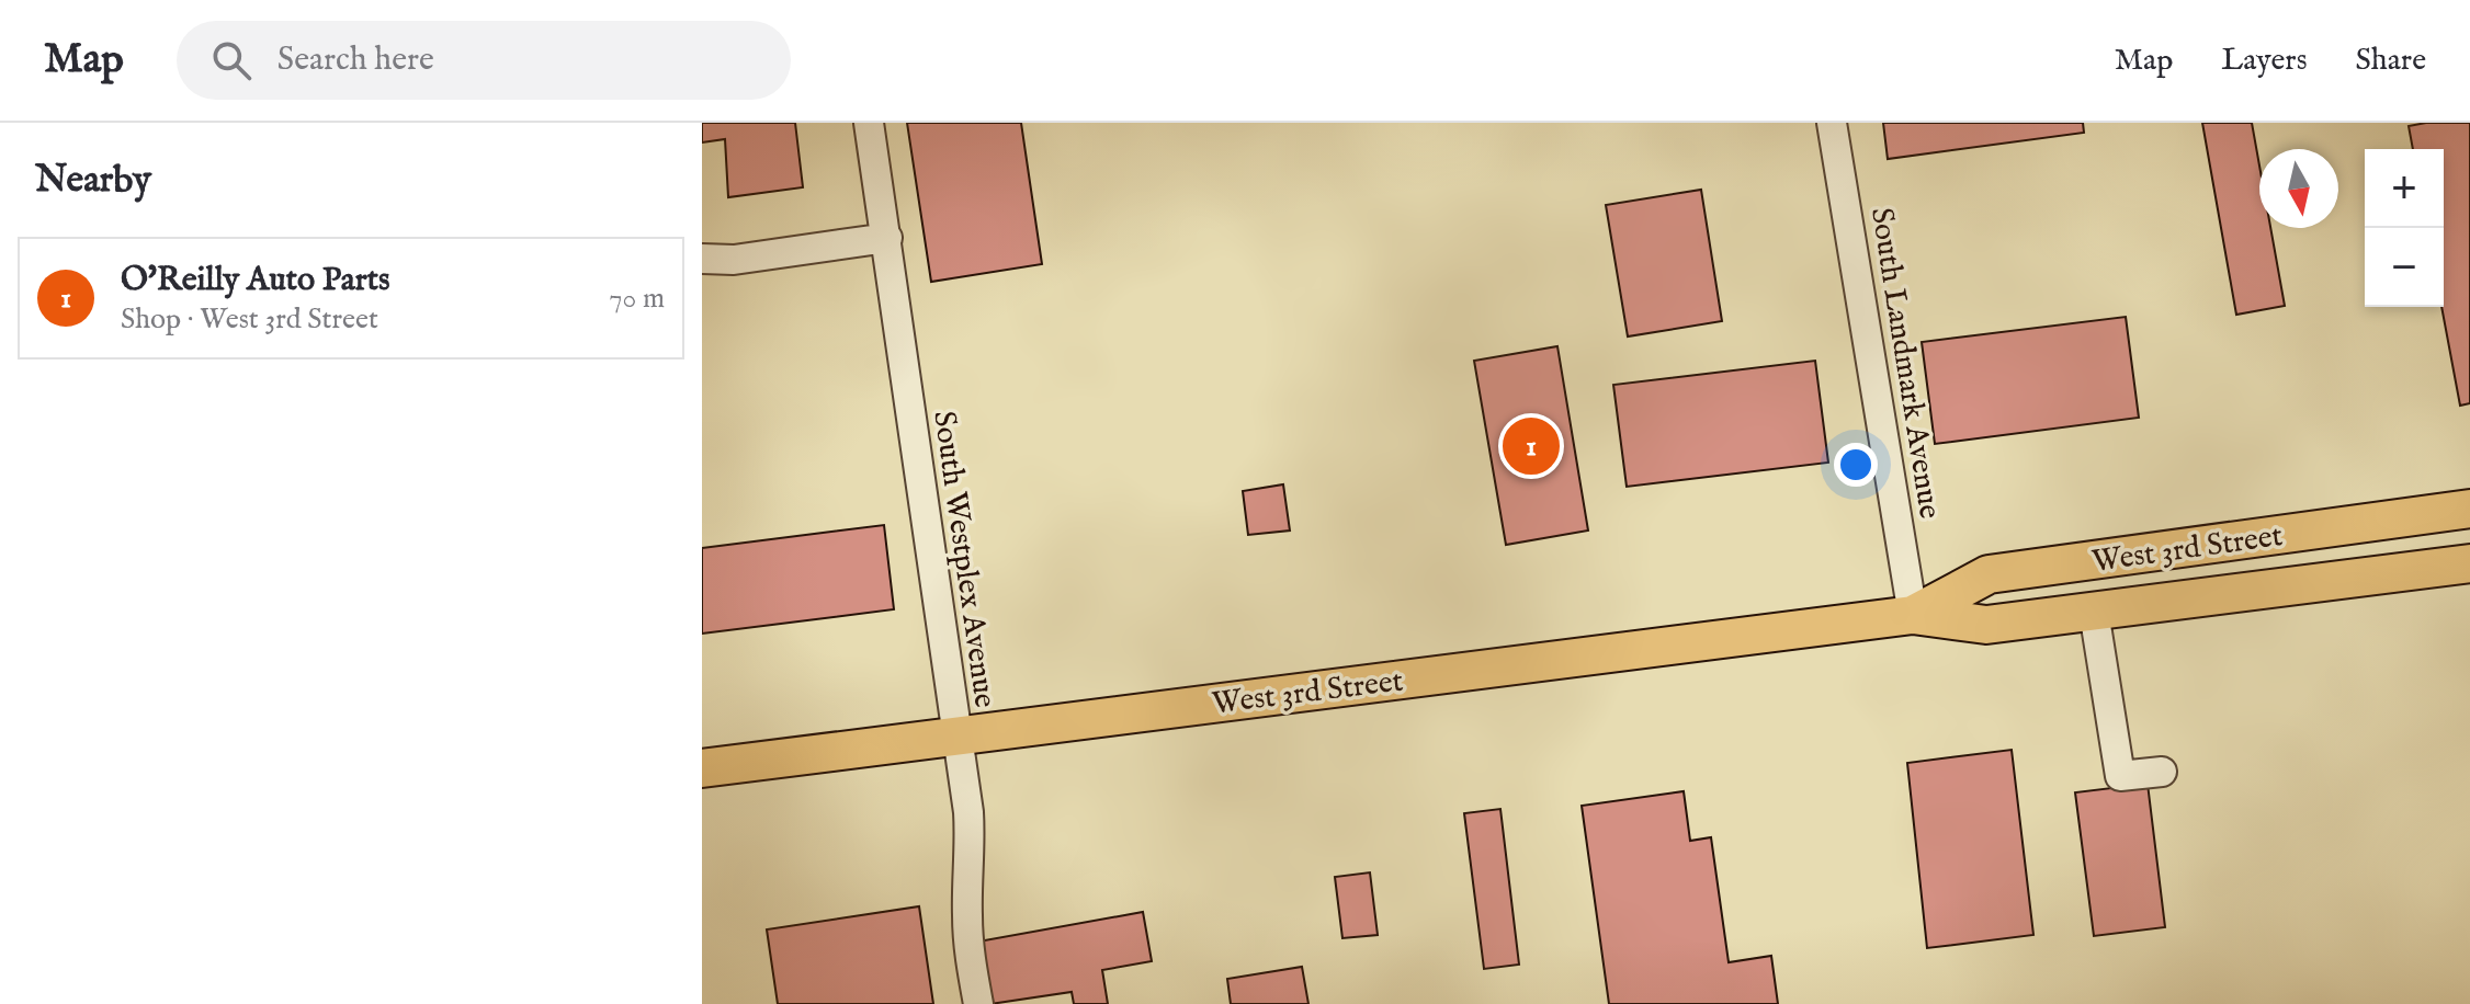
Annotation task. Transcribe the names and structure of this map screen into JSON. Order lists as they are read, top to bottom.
{
  "streets": {
    "main road": ["West 3rd Street"],
    "street": ["South Landmark Avenue", "South Westplex Avenue"]
  },
  "crossings": [
    ["South Landmark Avenue", "West 3rd Street"],
    ["West 3rd Street", "South Westplex Avenue"]
  ],
  "north": "bottom",
  "page": {
    "header": "Map",
    "search": "Search here",
    "nav": ["Map", "Layers", "Share"],
    "heading": "Nearby",
    "map_buttons": ["+", "−"],
    "list": [
      {
        "mark": "1",
        "name": "O'Reilly Auto Parts",
        "note": "Shop · West 3rd Street",
        "value": "70 m"
      }
    ],
    "pins": "1"
  }
}
